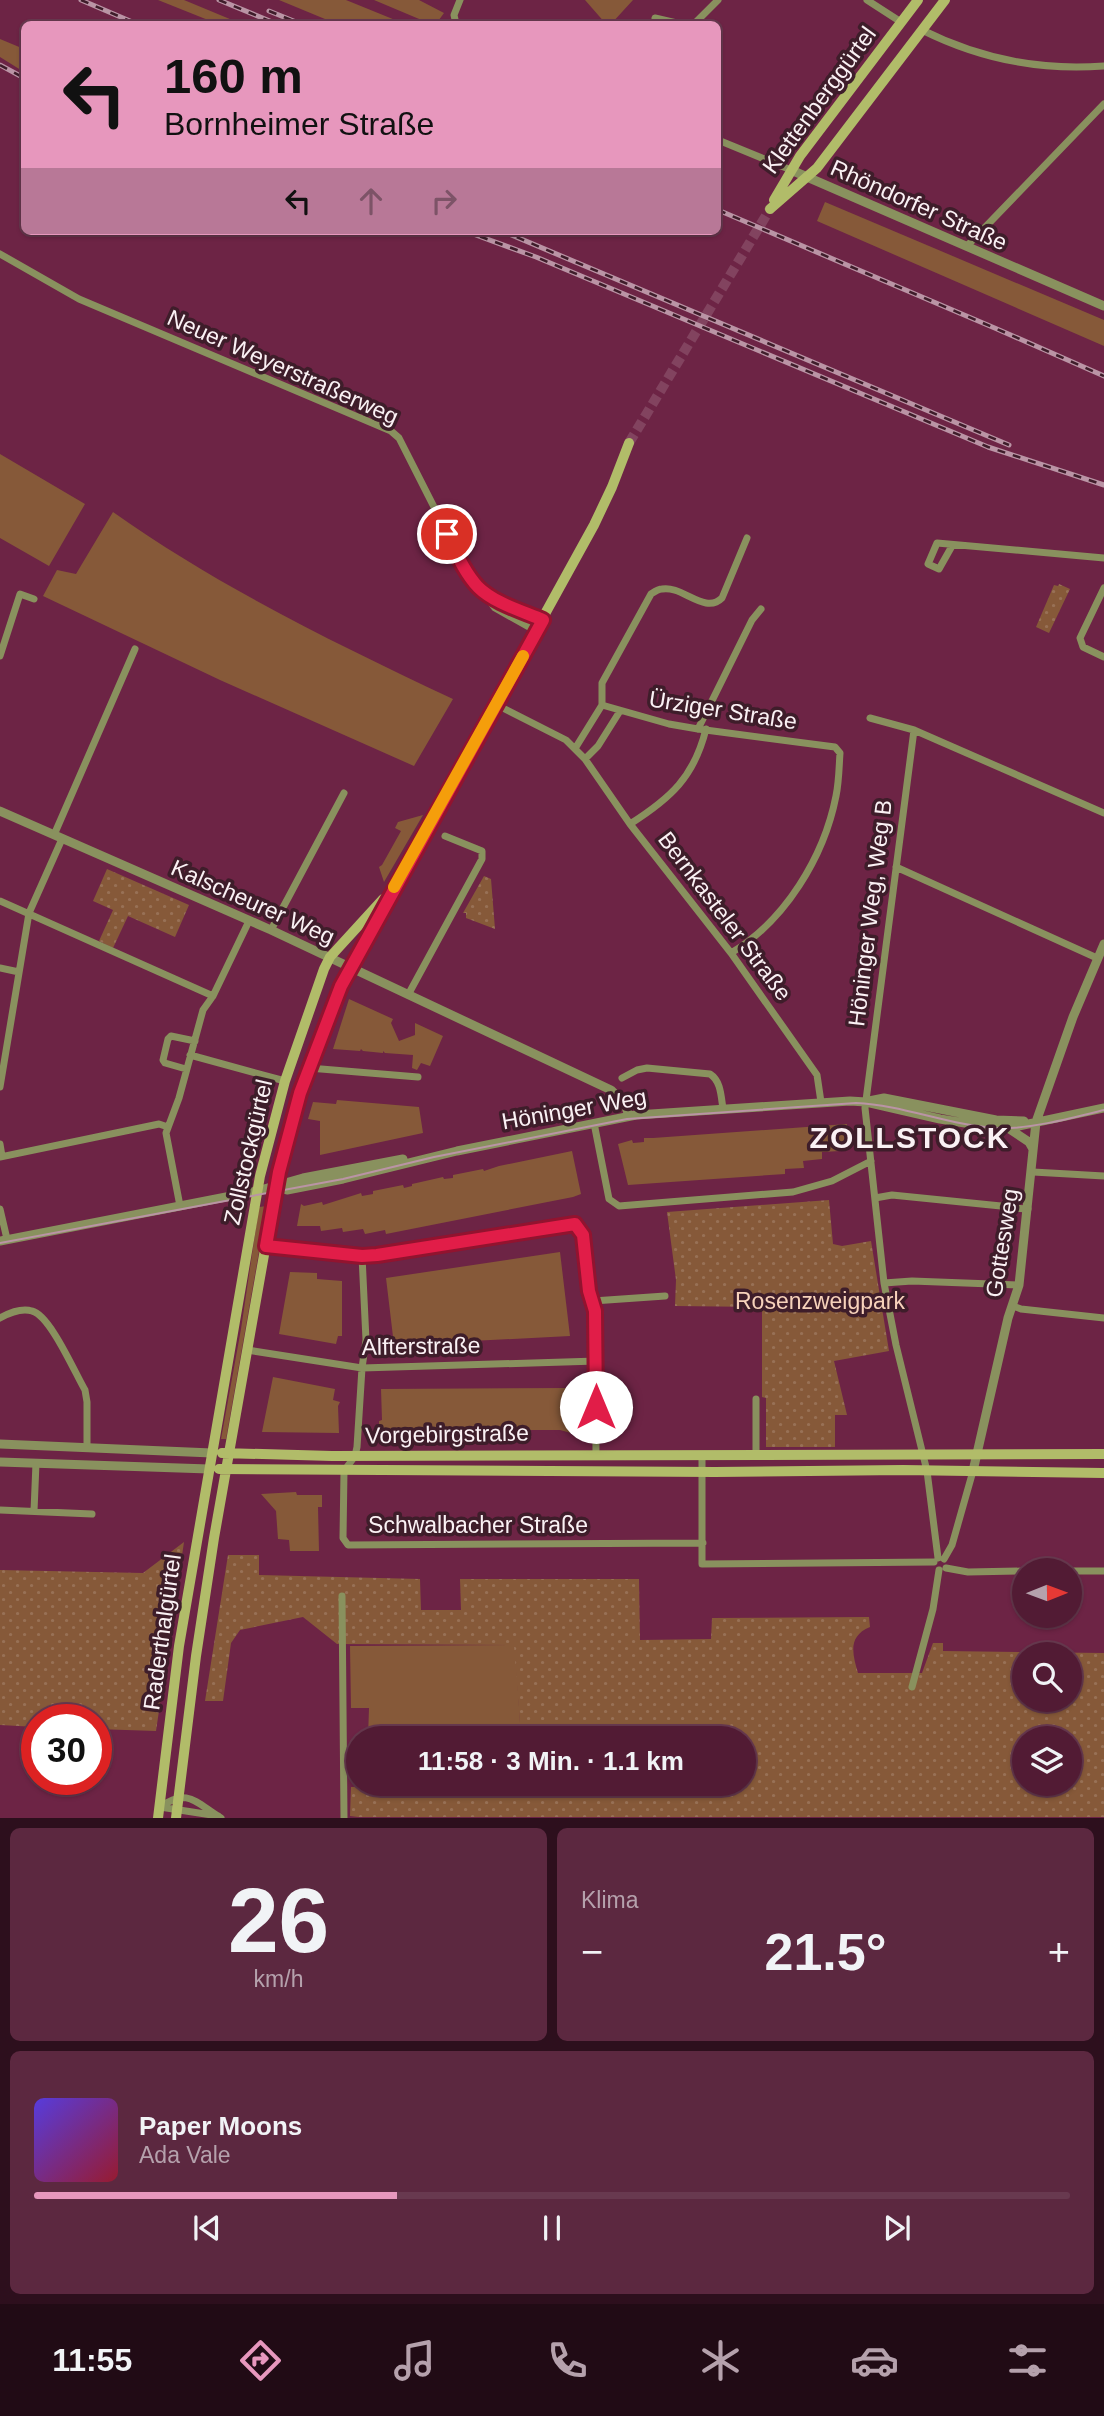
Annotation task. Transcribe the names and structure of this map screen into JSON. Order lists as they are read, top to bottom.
{
  "streets": {
    "main road": [
      "Klettenberggürtel",
      "Zollstockgürtel",
      "Vorgebirgstraße",
      "Raderthalgürtel"
    ],
    "street": [
      "Rhöndorfer Straße",
      "Neuer Weyerstraßerweg",
      "Ürziger Straße",
      "Kalscheurer Weg",
      "Höninger Weg, Weg B",
      "Bernkasteler Straße",
      "Höninger Weg",
      "Gottesweg",
      "Alfterstraße",
      "Schwalbacher Straße"
    ]
  },
  "crossings": [
    ["Klettenberggürtel", "Rhöndorfer Straße"],
    ["Neuer Weyerstraßerweg", "Zollstockgürtel"],
    ["Ürziger Straße", "Bernkasteler Straße"],
    ["Kalscheurer Weg", "Höninger Weg"],
    ["Kalscheurer Weg", "Zollstockgürtel"],
    ["Höninger Weg, Weg B", "Höninger Weg"],
    ["Höninger Weg, Weg B", "Vorgebirgstraße"],
    ["Bernkasteler Straße", "Höninger Weg"],
    ["Bernkasteler Straße", "Zollstockgürtel"],
    ["Höninger Weg", "Zollstockgürtel"],
    ["Höninger Weg", "Gottesweg"],
    ["Zollstockgürtel", "Alfterstraße"],
    ["Zollstockgürtel", "Vorgebirgstraße"],
    ["Zollstockgürtel", "Raderthalgürtel"],
    ["Gottesweg", "Vorgebirgstraße"],
    ["Vorgebirgstraße", "Schwalbacher Straße"],
    ["Vorgebirgstraße", "Raderthalgürtel"]
  ],
  "districts": ["ZOLLSTOCK"],
  "parks": ["Rosenzweigpark"],
  "north": "right",
  "page": {
    "turn": ["160 m", "Bornheimer Straße"],
    "limit": "30",
    "trip": "11:58 · 3 Min. · 1.1 km",
    "tile": [
      ["26", "km/h"],
      "Klima"
    ],
    "heat": ["−", "21.5°", "+"],
    "song": ["Paper Moons", "Ada Vale"],
    "tabs": "11:55"
  }
}
